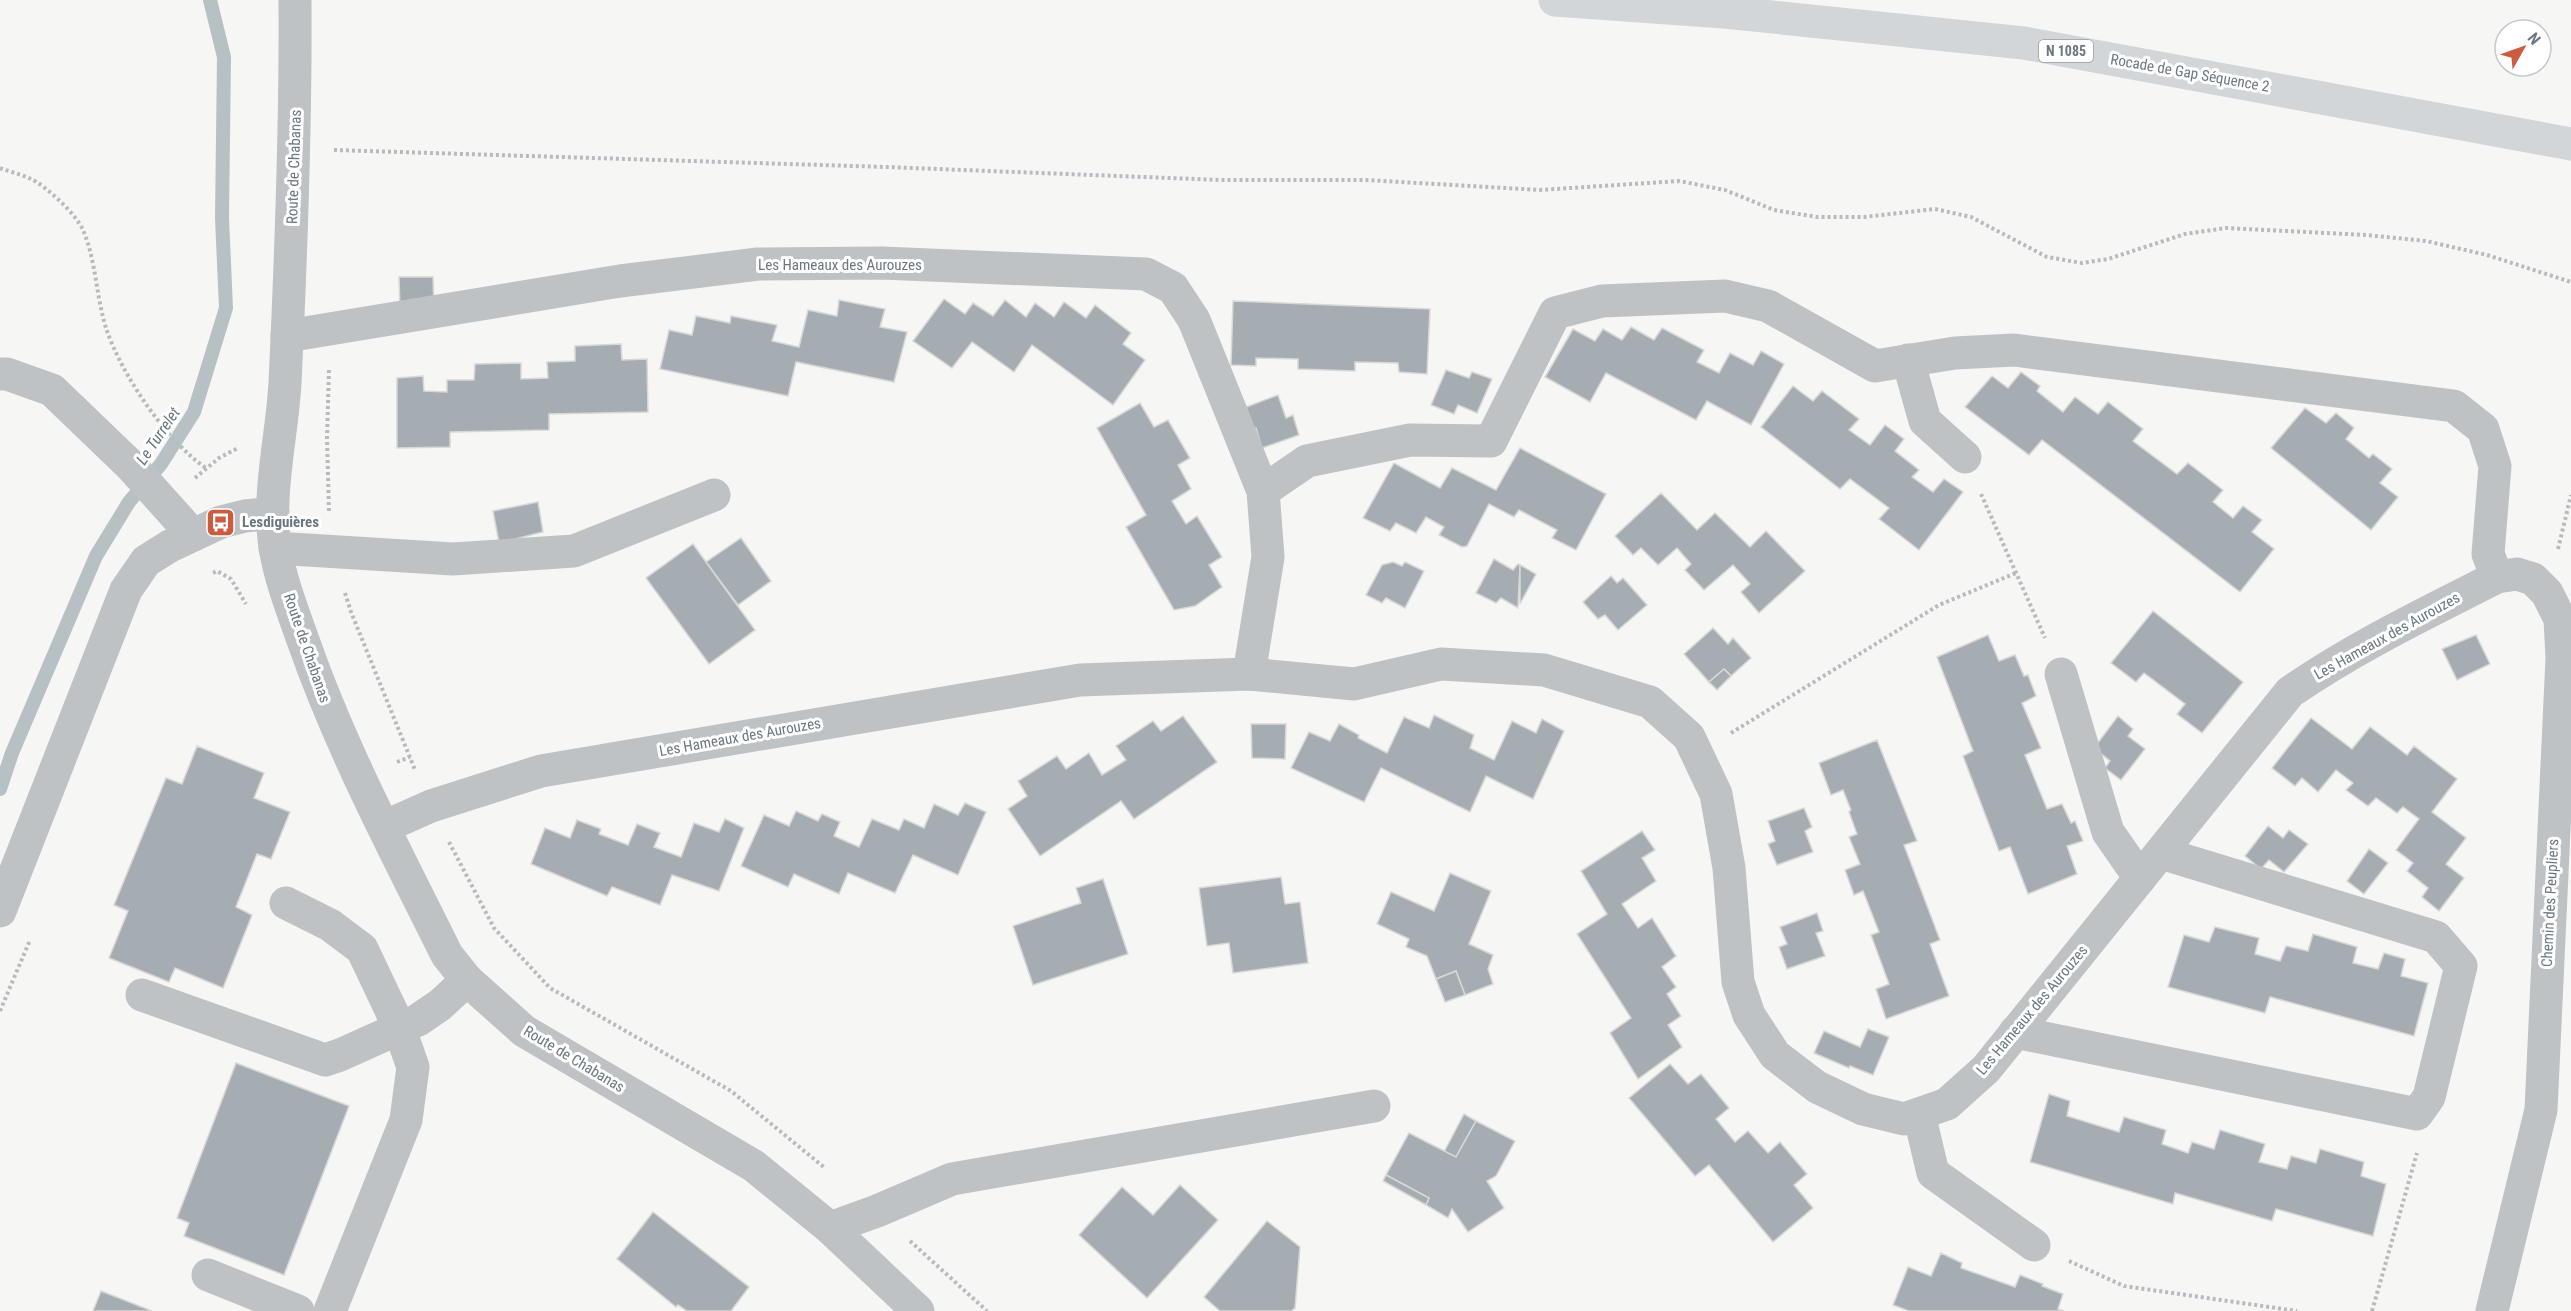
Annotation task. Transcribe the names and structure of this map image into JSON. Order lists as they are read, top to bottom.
{
  "streets": {
    "main road": ["N 1085", "Rocade de Gap Séquence 2"],
    "street": ["Route de Chabanas", "Les Hameaux des Aurouzes", "Chemin des Peupliers"]
  },
  "crossings": [
    ["Route de Chabanas", "Les Hameaux des Aurouzes"],
    ["Les Hameaux des Aurouzes", "Chemin des Peupliers"]
  ],
  "water": ["Le Turrelet"],
  "places": {
    "bus stop": ["Lesdiguières"]
  },
  "north": "top right"
}
